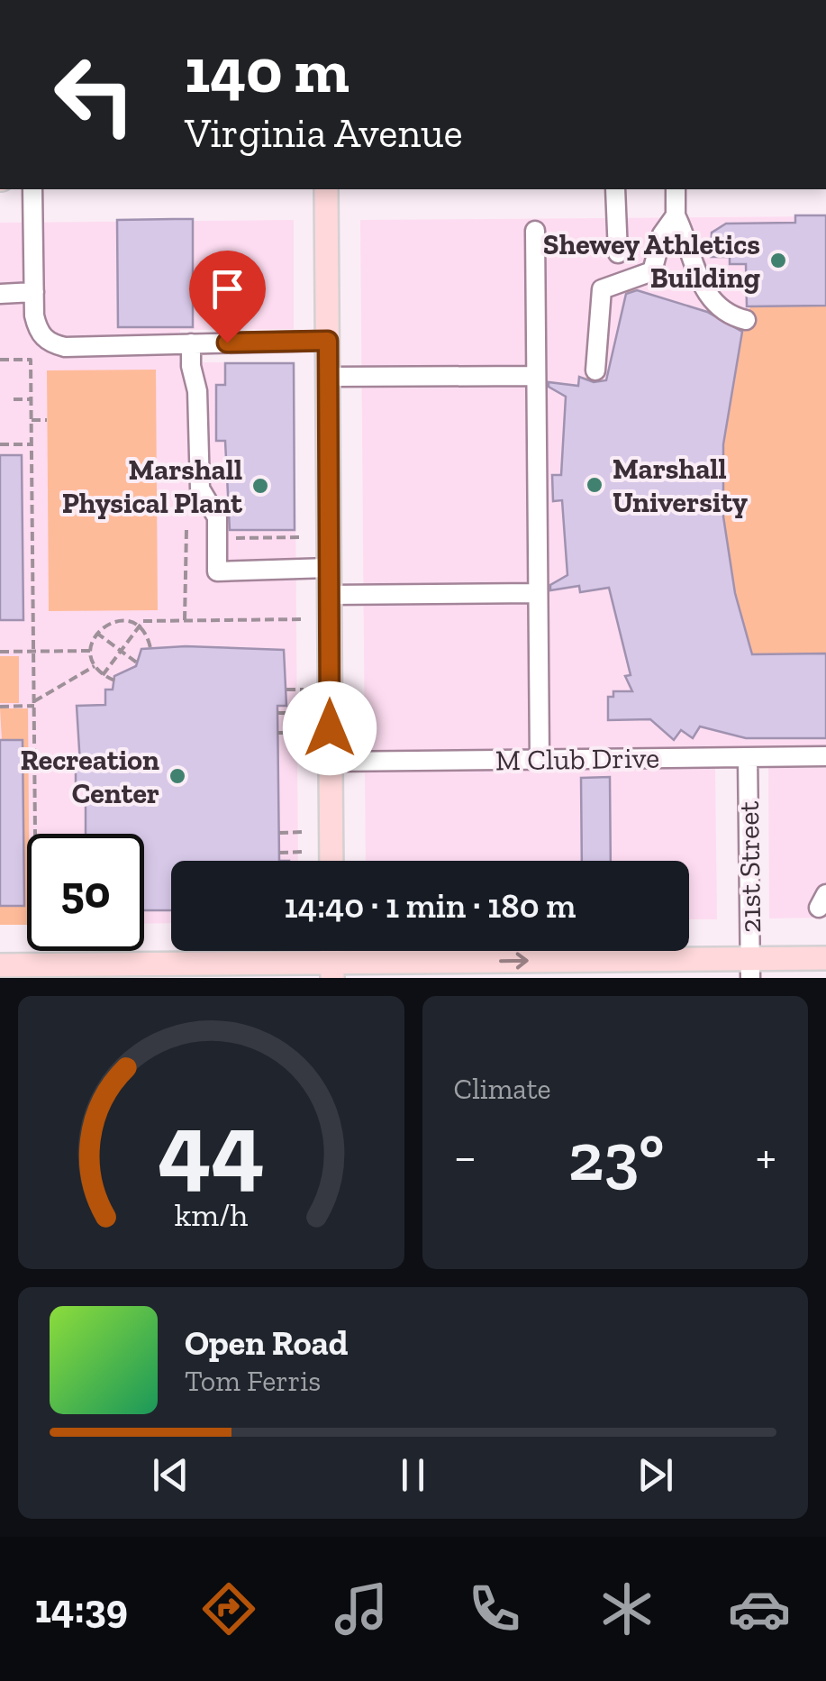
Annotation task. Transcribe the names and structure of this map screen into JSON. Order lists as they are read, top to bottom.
{
  "streets": {
    "street": ["M Club Drive", "21st Street"]
  },
  "crossings": [
    ["M Club Drive", "21st Street"]
  ],
  "places": [
    "Shewey Athletics Building",
    "Marshall University",
    "Marshall Physical Plant",
    "Recreation Center"
  ],
  "page": {
    "turn": ["140 m", "Virginia Avenue"],
    "limit": "50",
    "trip": "14:40 · 1 min · 180 m",
    "tile": "Climate",
    "heat": ["−", "23°", "+"],
    "song": ["Open Road", "Tom Ferris"],
    "tabs": "14:39",
    "gauge": ["44", "km/h"]
  }
}
